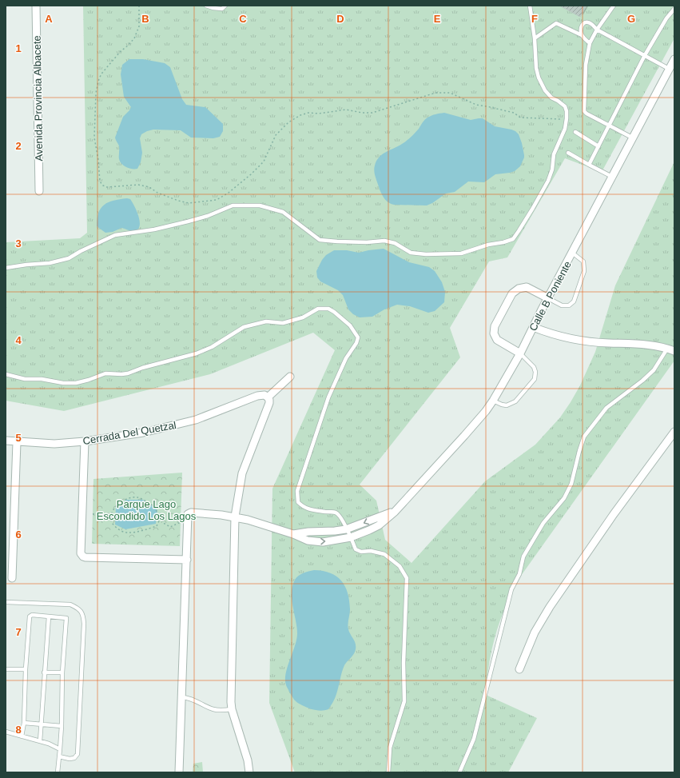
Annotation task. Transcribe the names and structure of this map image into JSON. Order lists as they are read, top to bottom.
{
  "streets": {
    "street": ["Avenida Provincia Albacete", "Calle B Poniente", "Cerrada Del Quetzal"]
  },
  "parks": ["Parque Lago Escondido Los Lagos"],
  "grid": {
    "columns": [
      "A",
      "B",
      "C",
      "D",
      "E",
      "F",
      "G"
    ],
    "rows": [
      "1",
      "2",
      "3",
      "4",
      "5",
      "6",
      "7",
      "8"
    ]
  }
}
